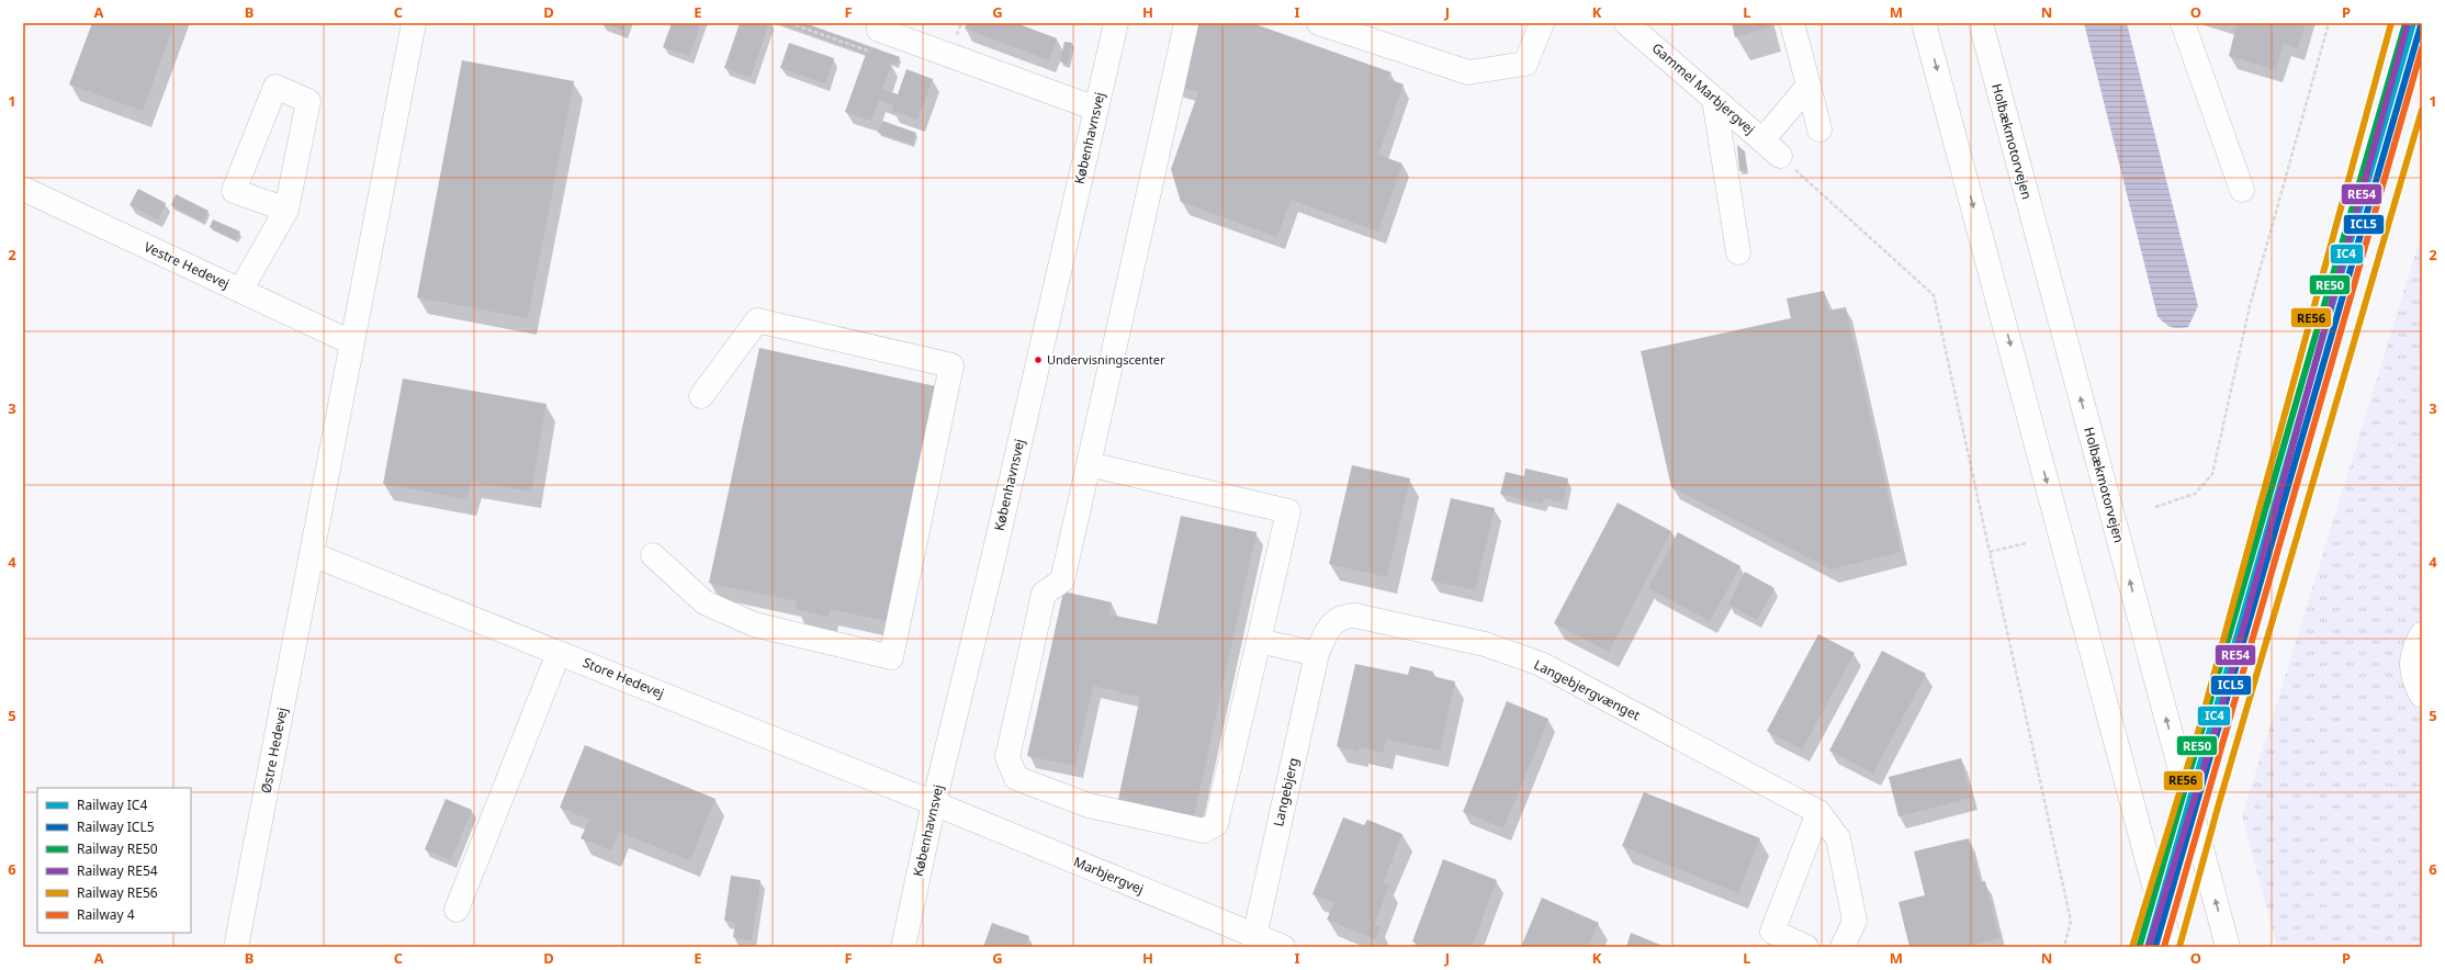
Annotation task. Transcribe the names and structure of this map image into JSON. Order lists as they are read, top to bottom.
{
  "streets": {
    "main road": [
      "Gammel Marbjergvej",
      "Københavnsvej",
      "Holbækmotorvejen",
      "Vestre Hedevej",
      "Store Hedevej",
      "Langebjergvænget",
      "Østre Hedevej",
      "Langebjerg",
      "Marbjergvej"
    ]
  },
  "crossings": [
    ["Københavnsvej", "Store Hedevej"],
    ["Københavnsvej", "Marbjergvej"],
    ["Store Hedevej", "Østre Hedevej"],
    ["Store Hedevej", "Marbjergvej"],
    ["Langebjergvænget", "Langebjerg"],
    ["Langebjerg", "Marbjergvej"]
  ],
  "places": ["Undervisningscenter"],
  "lines": [
    "rail line IC4",
    "rail line RE50",
    "rail line RE56",
    "rail line ICL5",
    "rail line RE54",
    "rail line 4"
  ],
  "legend": [
    "Railway IC4",
    "Railway ICL5",
    "Railway RE50",
    "Railway RE54",
    "Railway RE56",
    "Railway 4"
  ],
  "grid": {
    "columns": [
      "A",
      "B",
      "C",
      "D",
      "E",
      "F",
      "G",
      "H",
      "I",
      "J",
      "K",
      "L",
      "M",
      "N",
      "O",
      "P"
    ],
    "rows": [
      "1",
      "2",
      "3",
      "4",
      "5",
      "6"
    ]
  }
}
